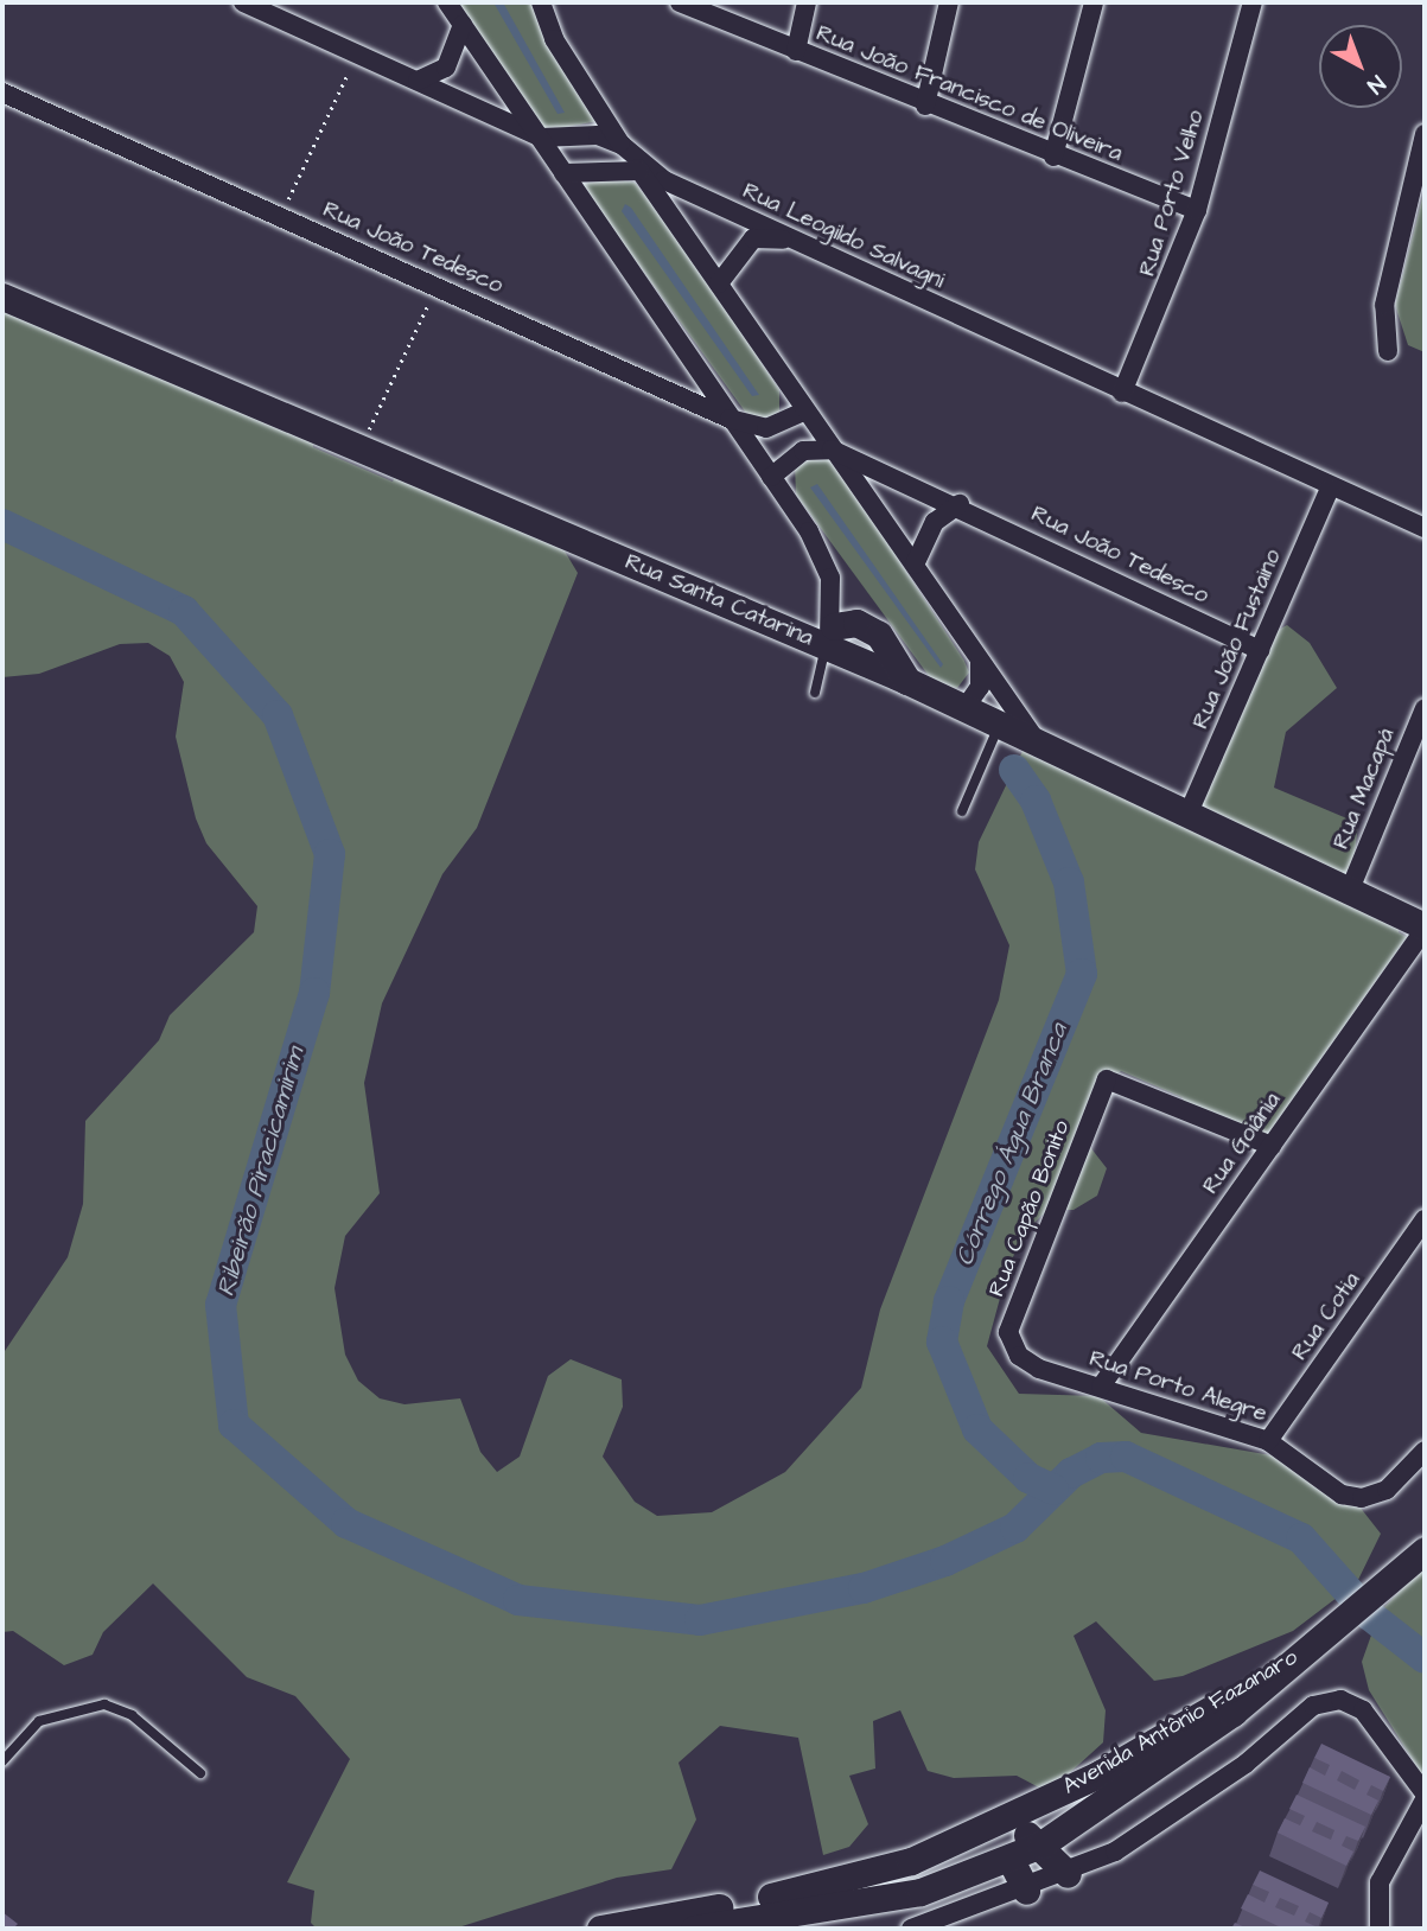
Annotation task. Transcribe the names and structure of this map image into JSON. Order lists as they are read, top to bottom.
{
  "streets": {
    "main road": ["Rua Santa Catarina", "Avenida Antônio Fazanaro"],
    "street": [
      "Rua João Francisco de Oliveira",
      "Rua Porto Velho",
      "Rua Leogildo Salvagni",
      "Rua João Tedesco",
      "Rua João Fustaino",
      "Rua Macapá",
      "Rua Goiânia",
      "Rua Capão Bonito",
      "Rua Cotia",
      "Rua Porto Alegre"
    ]
  },
  "crossings": [
    ["Rua João Francisco de Oliveira", "Rua Porto Velho"],
    ["Rua Porto Velho", "Rua Leogildo Salvagni"],
    ["Rua Leogildo Salvagni", "Rua João Fustaino"],
    ["Rua João Tedesco", "Rua João Fustaino"],
    ["Rua Goiânia", "Rua Capão Bonito"],
    ["Rua Goiânia", "Rua Porto Alegre"],
    ["Rua Capão Bonito", "Rua Porto Alegre"],
    ["Rua Cotia", "Rua Porto Alegre"]
  ],
  "water": ["Córrego Água Branca", "Ribeirão Piracicamirim"],
  "north": "bottom right"
}
